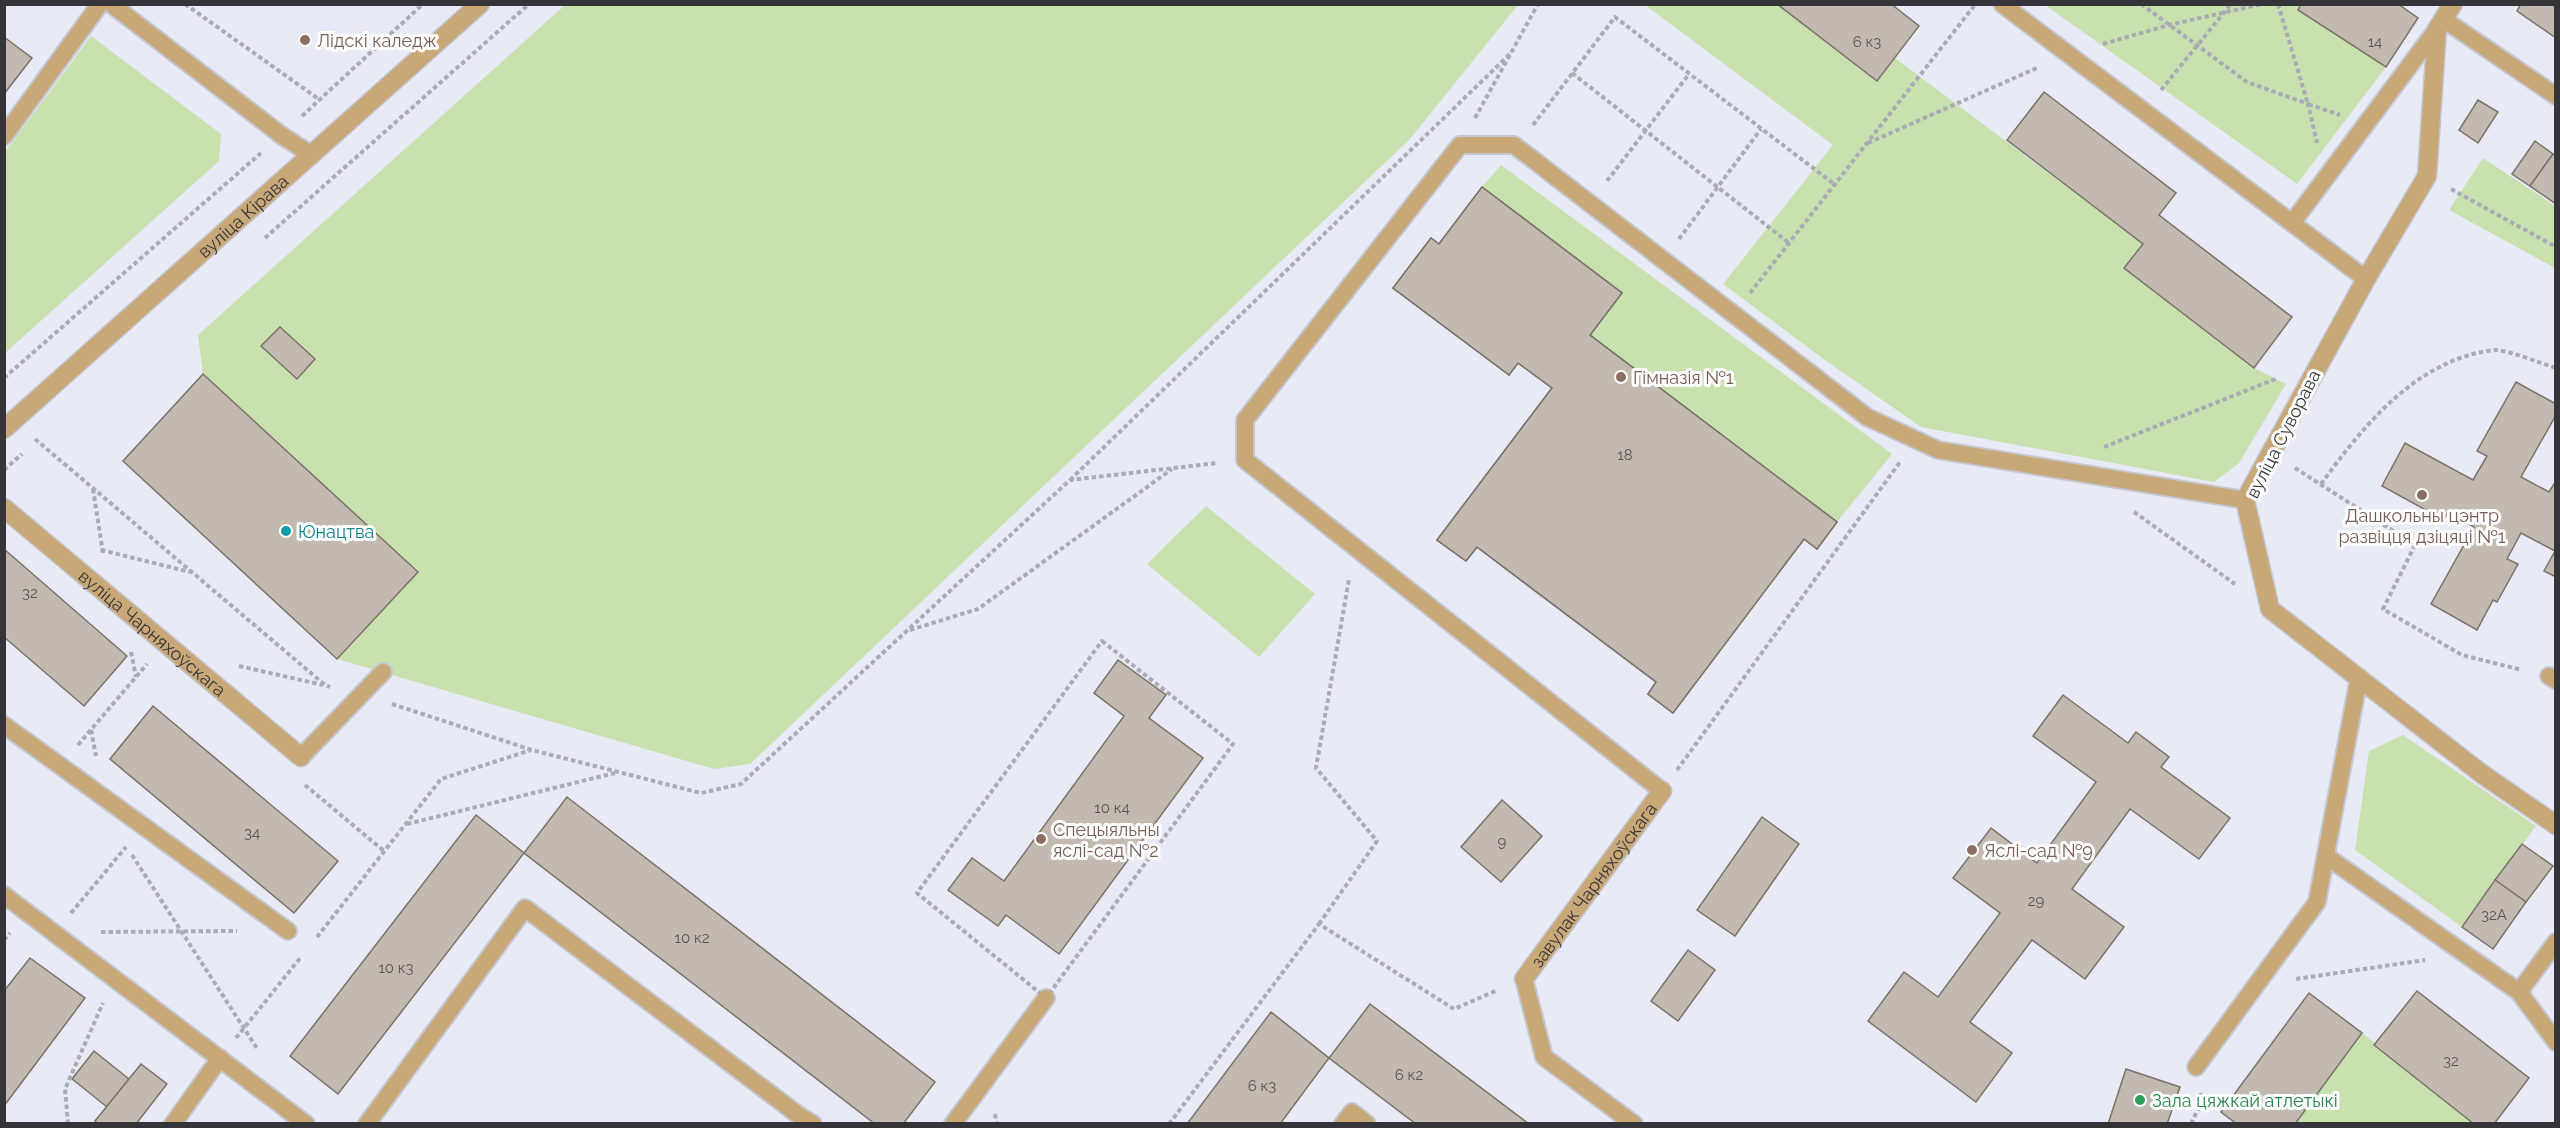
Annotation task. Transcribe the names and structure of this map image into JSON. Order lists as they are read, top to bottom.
{
  "streets": {
    "street": [
      "вуліца Кірава",
      "вуліца Суворава",
      "вуліца Чарняхоўскага",
      "завулак Чарняхоўскага"
    ]
  },
  "places": [
    "Лідскі каледж",
    "Гімназія №1",
    "Дашкольны цэнтр развіцця дзіцяці №1",
    "Юнацтва",
    "Спецыяльны яслі-сад №2",
    "Яслі-сад №9",
    "Зала цяжкай атлетыкі"
  ],
  "house_numbers": [
    "6 к3",
    "14",
    "18",
    "32",
    "10 к4",
    "34",
    "9",
    "29",
    "32А",
    "10 к2",
    "10 к3",
    "32",
    "6 к2",
    "6 к3"
  ]
}
